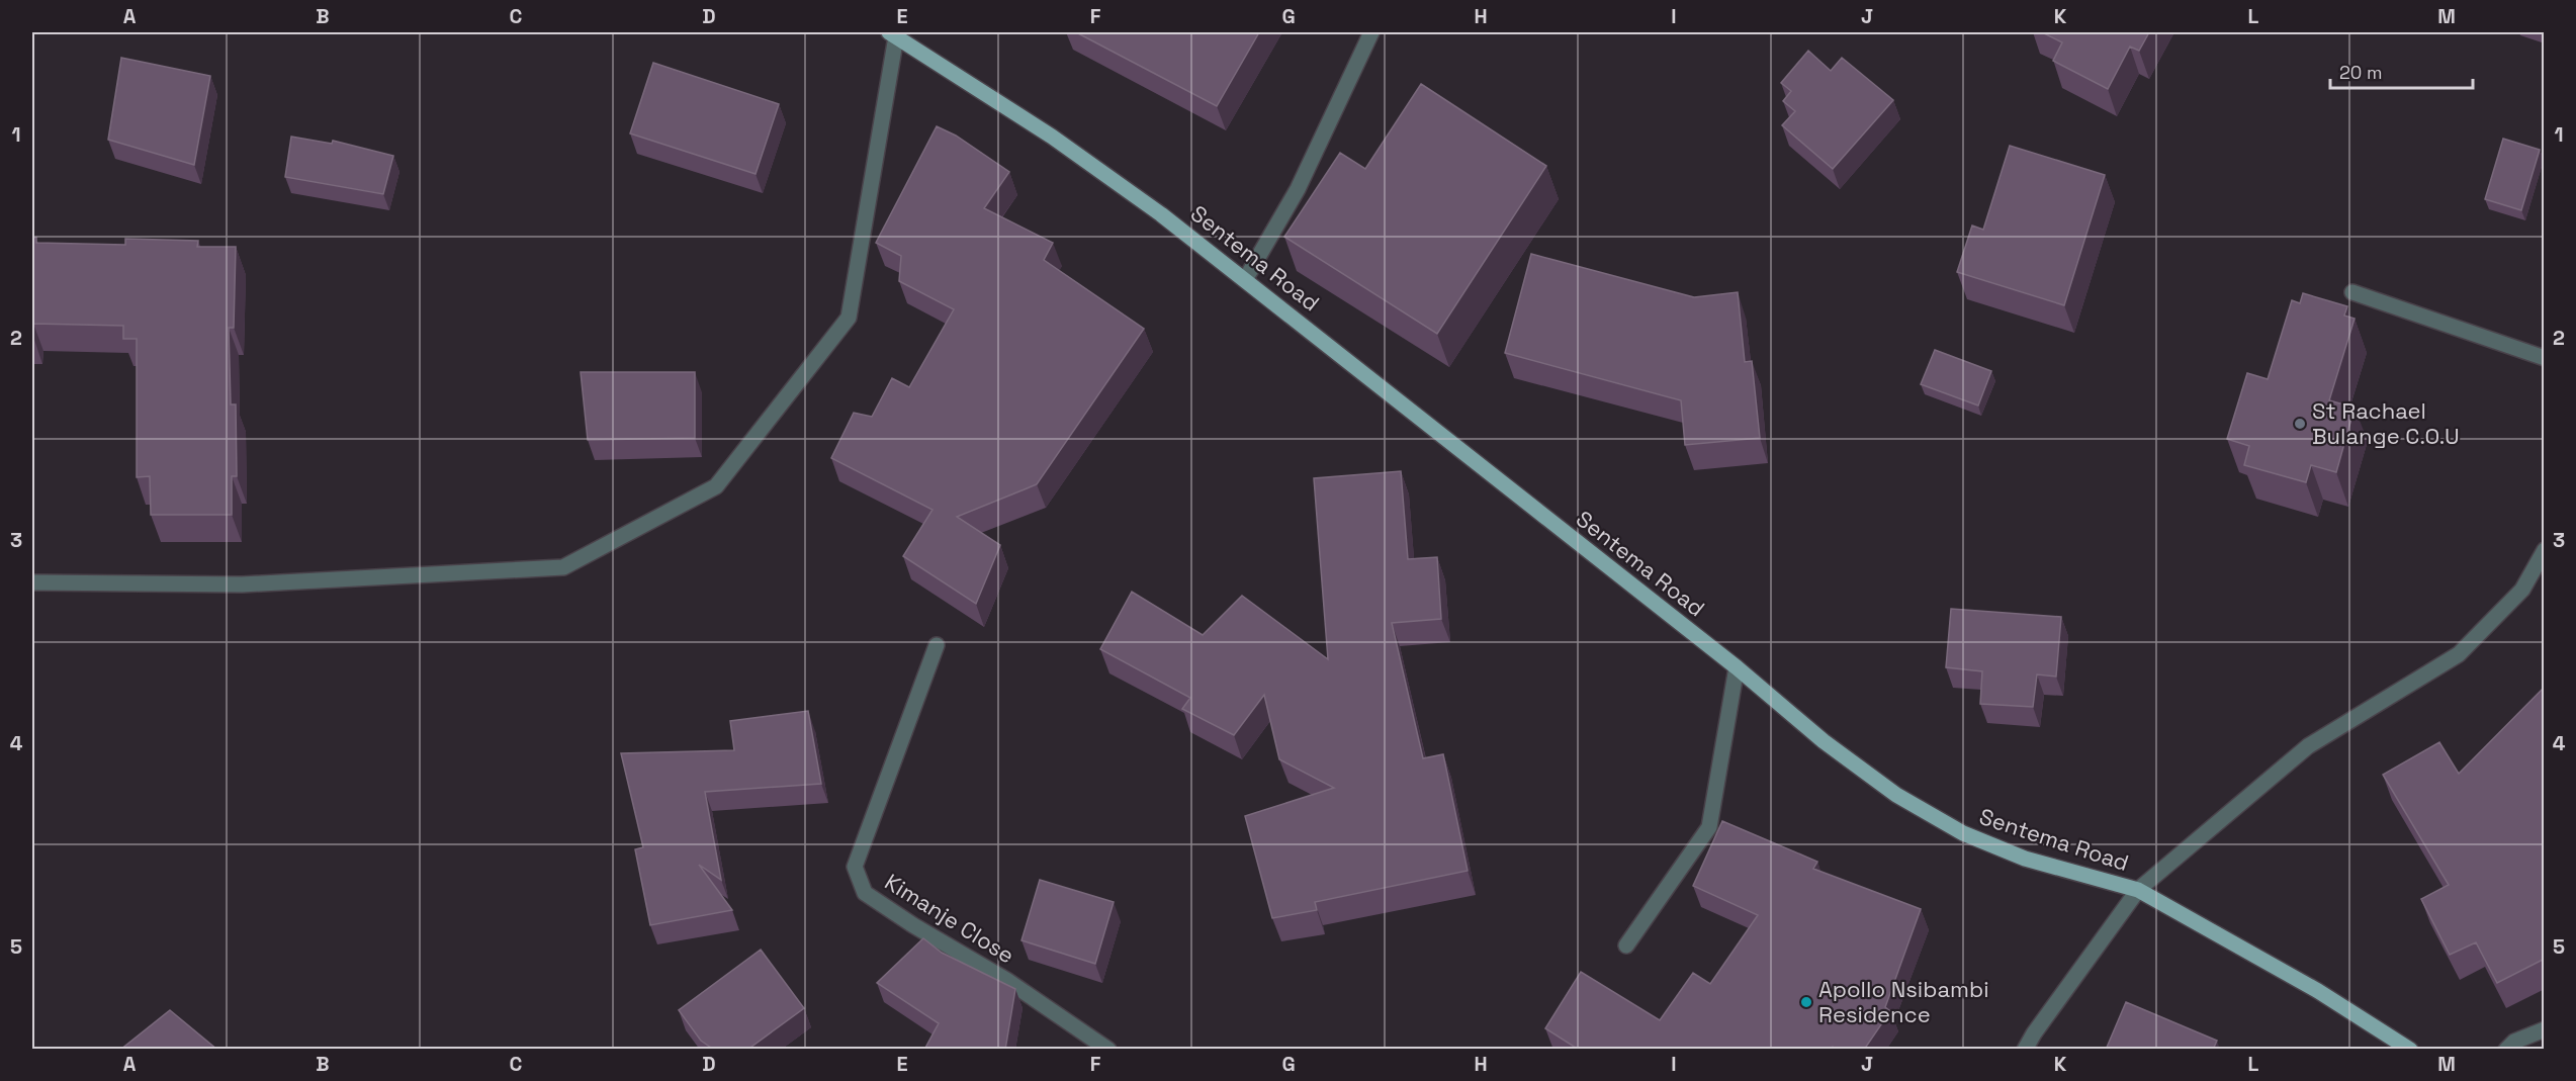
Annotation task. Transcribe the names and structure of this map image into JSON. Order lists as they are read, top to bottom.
{
  "streets": {
    "main road": ["Sentema Road"],
    "street": ["Kimanje Close"]
  },
  "places": ["St Rachael Bulange C.O.U", "Apollo Nsibambi Residence"],
  "scale_bar": "20 m",
  "grid": {
    "columns": [
      "A",
      "B",
      "C",
      "D",
      "E",
      "F",
      "G",
      "H",
      "I",
      "J",
      "K",
      "L",
      "M"
    ],
    "rows": [
      "1",
      "2",
      "3",
      "4",
      "5"
    ]
  }
}
